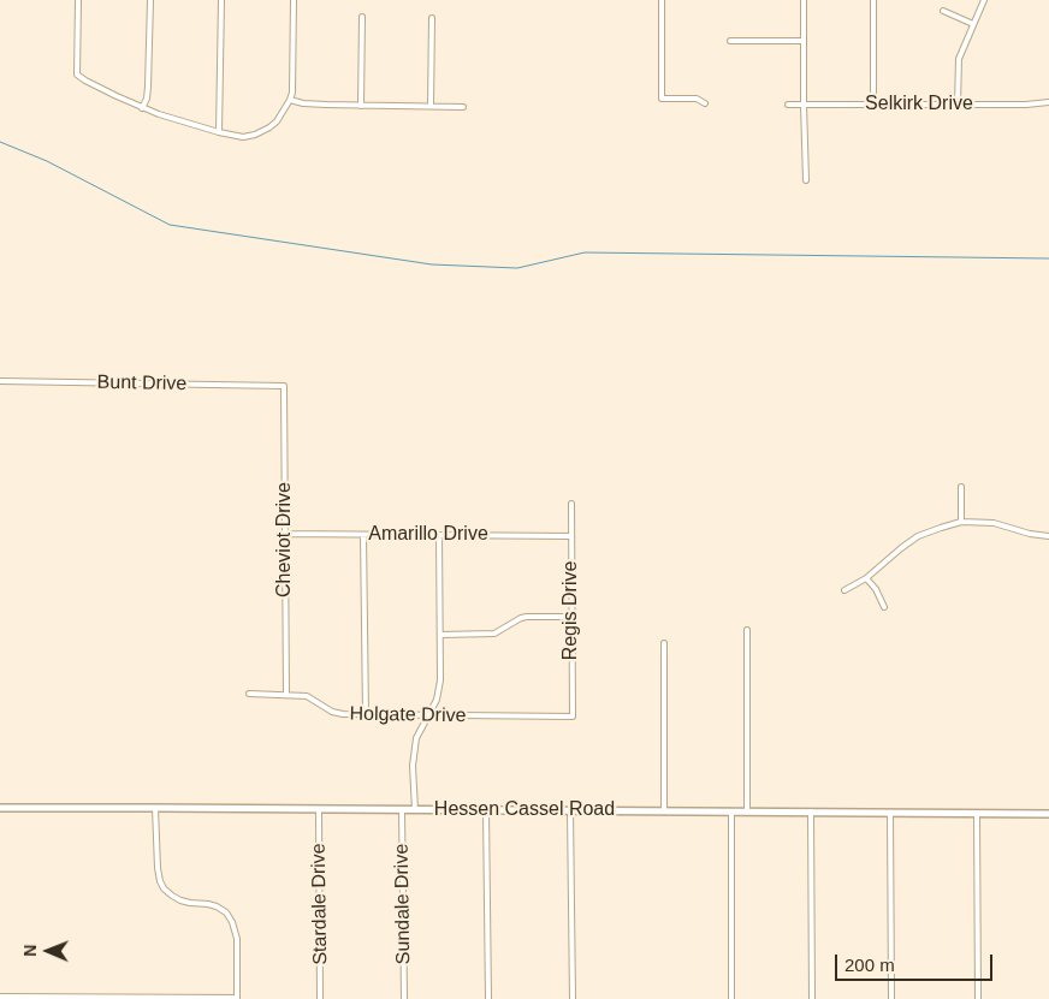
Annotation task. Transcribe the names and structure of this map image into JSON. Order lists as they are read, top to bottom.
{
  "streets": {
    "main road": ["Hessen Cassel Road"],
    "street": [
      "Selkirk Drive",
      "Bunt Drive",
      "Amarillo Drive",
      "Cheviot Drive",
      "Regis Drive",
      "Holgate Drive",
      "Stardale Drive",
      "Sundale Drive"
    ]
  },
  "crossings": [
    ["Bunt Drive", "Cheviot Drive"],
    ["Amarillo Drive", "Cheviot Drive"],
    ["Amarillo Drive", "Regis Drive"],
    ["Cheviot Drive", "Holgate Drive"],
    ["Regis Drive", "Holgate Drive"],
    ["Hessen Cassel Road", "Stardale Drive"],
    ["Hessen Cassel Road", "Sundale Drive"]
  ],
  "scale_bar": "200 m",
  "north": "left"
}
